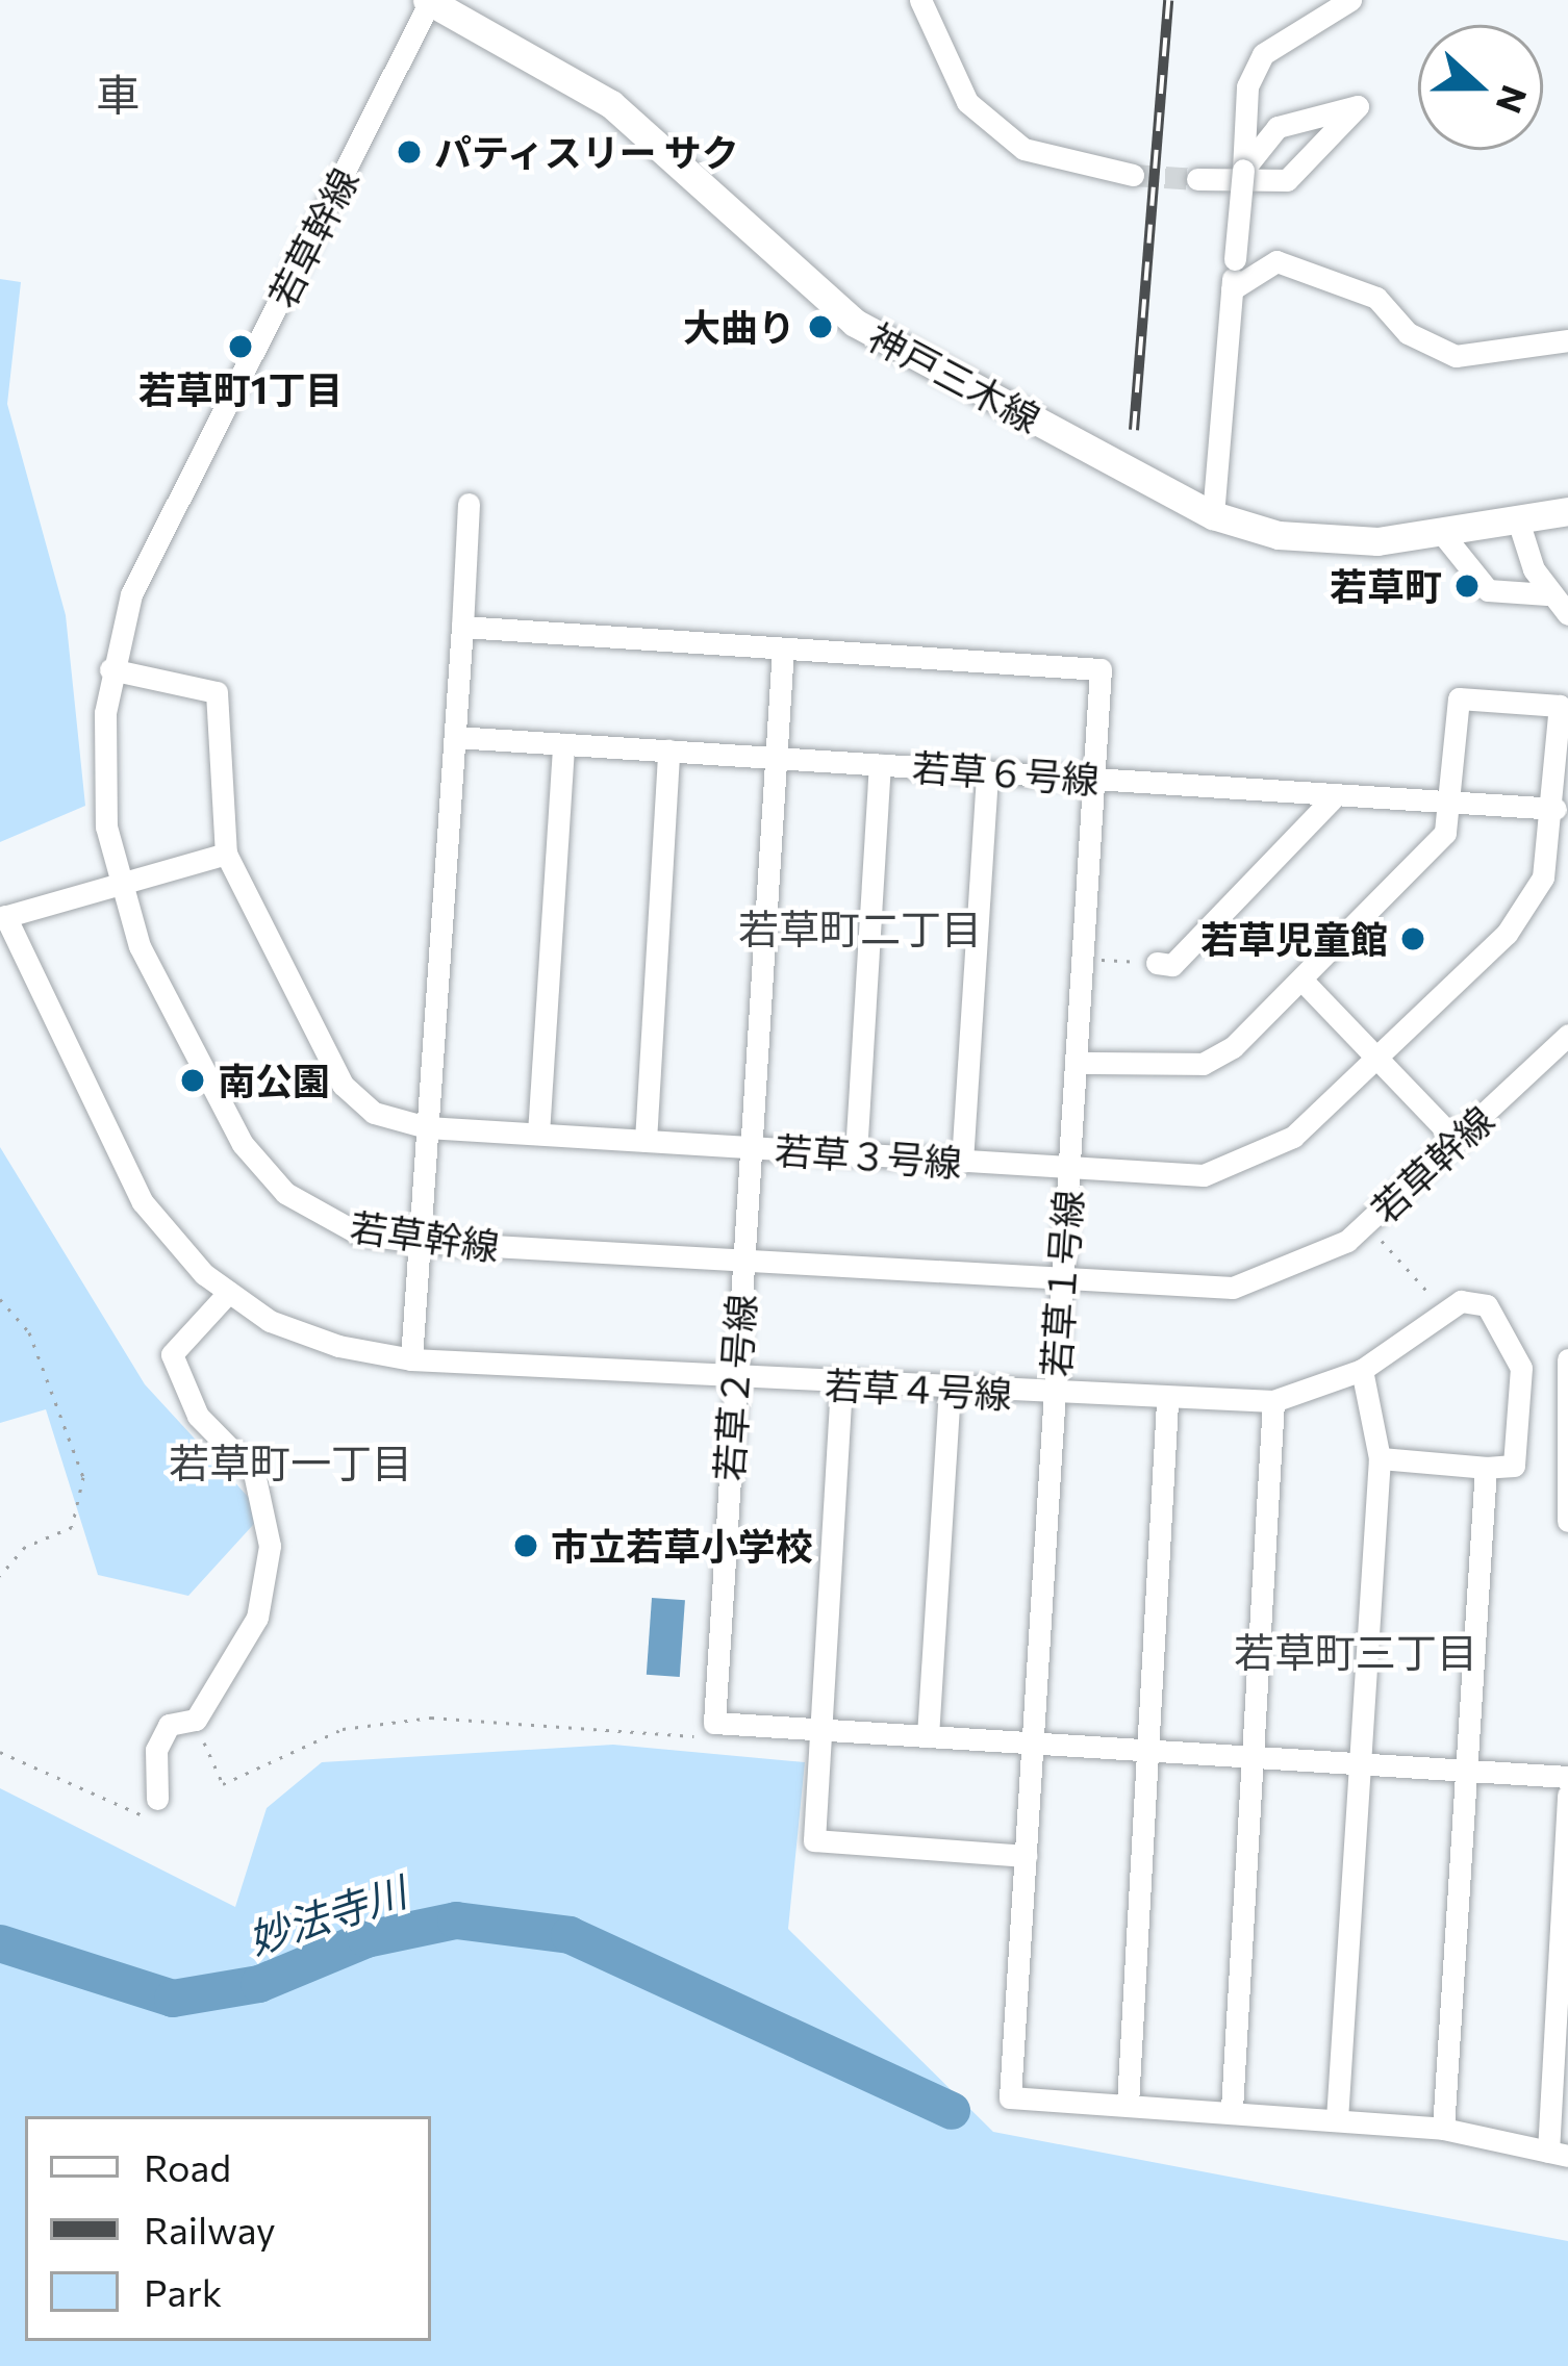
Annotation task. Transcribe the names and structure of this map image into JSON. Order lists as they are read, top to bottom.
{
  "streets": {
    "main road": ["神戸三木線"],
    "street": [
      "若草幹線",
      "若草６号線",
      "若草３号線",
      "若草１号線",
      "若草２号線",
      "若草４号線"
    ]
  },
  "crossings": [
    ["若草幹線", "神戸三木線"],
    ["若草幹線", "若草３号線"],
    ["若草幹線", "若草１号線"],
    ["若草幹線", "若草２号線"],
    ["若草幹線", "若草４号線"],
    ["若草６号線", "若草３号線"],
    ["若草６号線", "若草１号線"],
    ["若草６号線", "若草２号線"],
    ["若草３号線", "若草１号線"],
    ["若草３号線", "若草２号線"],
    ["若草３号線", "若草４号線"],
    ["若草１号線", "若草２号線"],
    ["若草１号線", "若草４号線"],
    ["若草２号線", "若草４号線"]
  ],
  "districts": [
    "車",
    "若草町二丁目",
    "若草町一丁目",
    "若草町三丁目"
  ],
  "water": ["妙法寺川"],
  "places": [
    "パティスリー サク",
    "大曲り",
    "若草町1丁目",
    "若草町",
    "若草児童館",
    "南公園",
    "市立若草小学校"
  ],
  "legend": ["Road", "Railway", "Park"],
  "north": "right"
}
